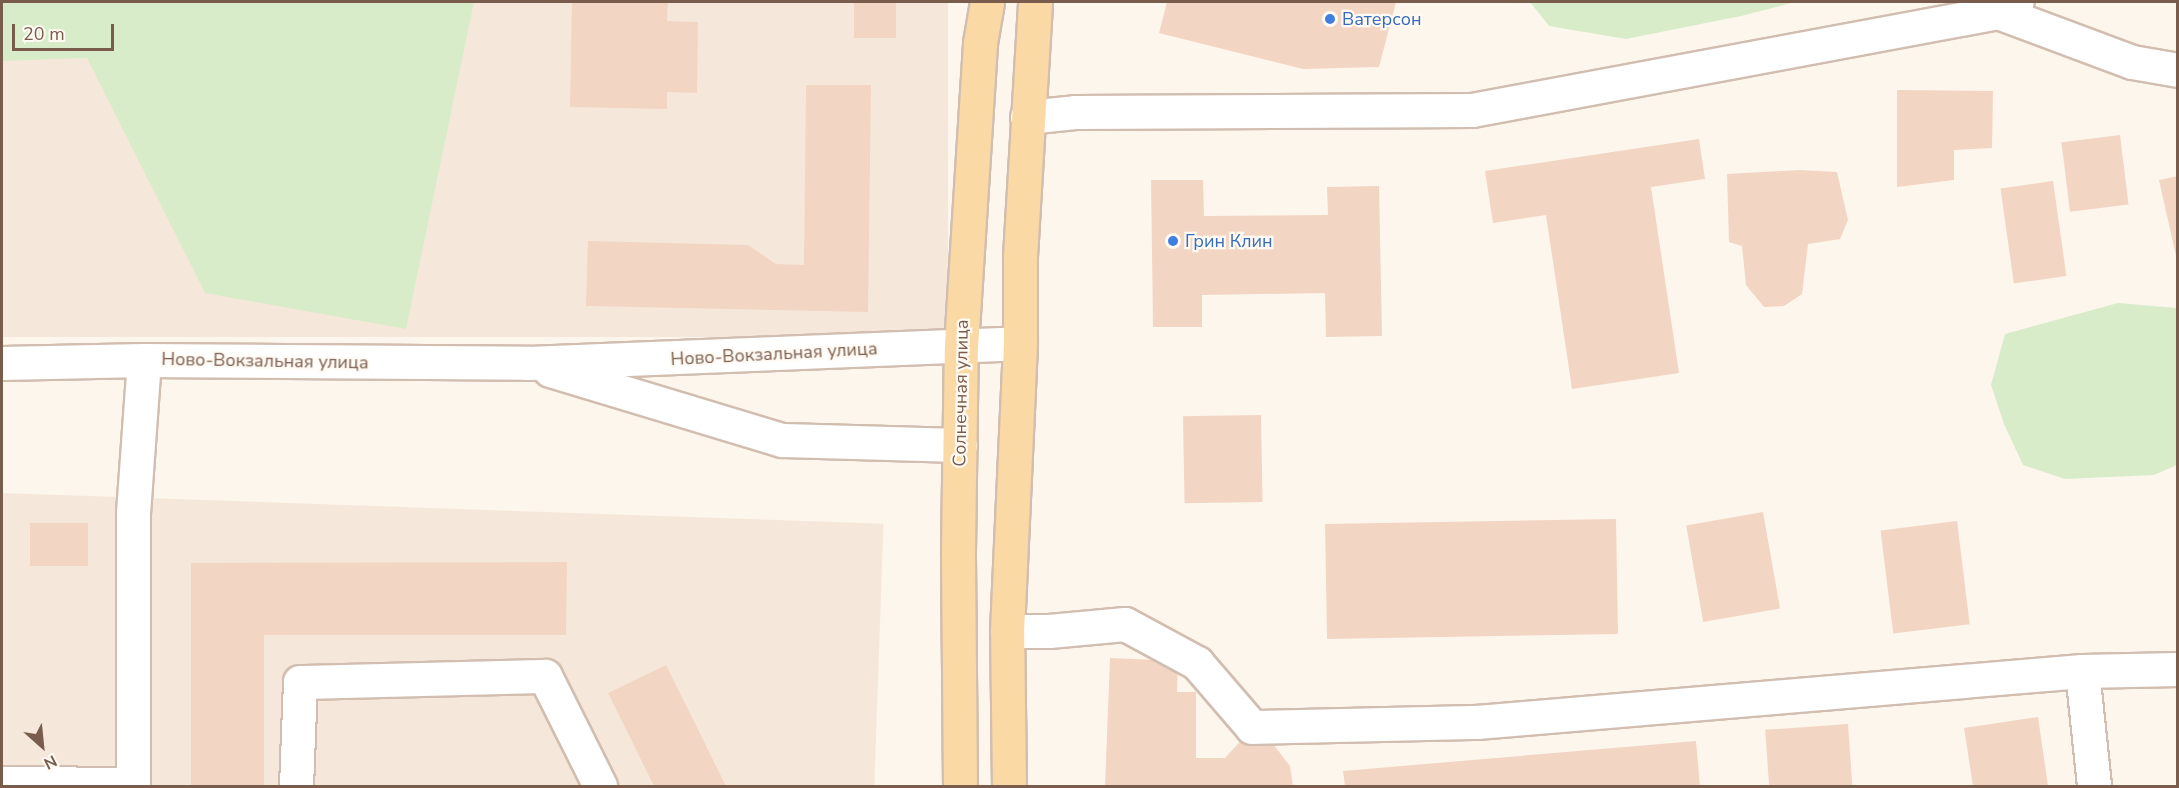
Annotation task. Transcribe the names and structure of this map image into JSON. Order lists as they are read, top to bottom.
{
  "streets": {
    "main road": ["Солнечная улица"],
    "street": ["Ново-Вокзальная улица"]
  },
  "crossings": [
    ["Ново-Вокзальная улица", "Солнечная улица"]
  ],
  "places": ["Ватерсон", "Грин Клин"],
  "scale_bar": "20 m",
  "north": "bottom right"
}
